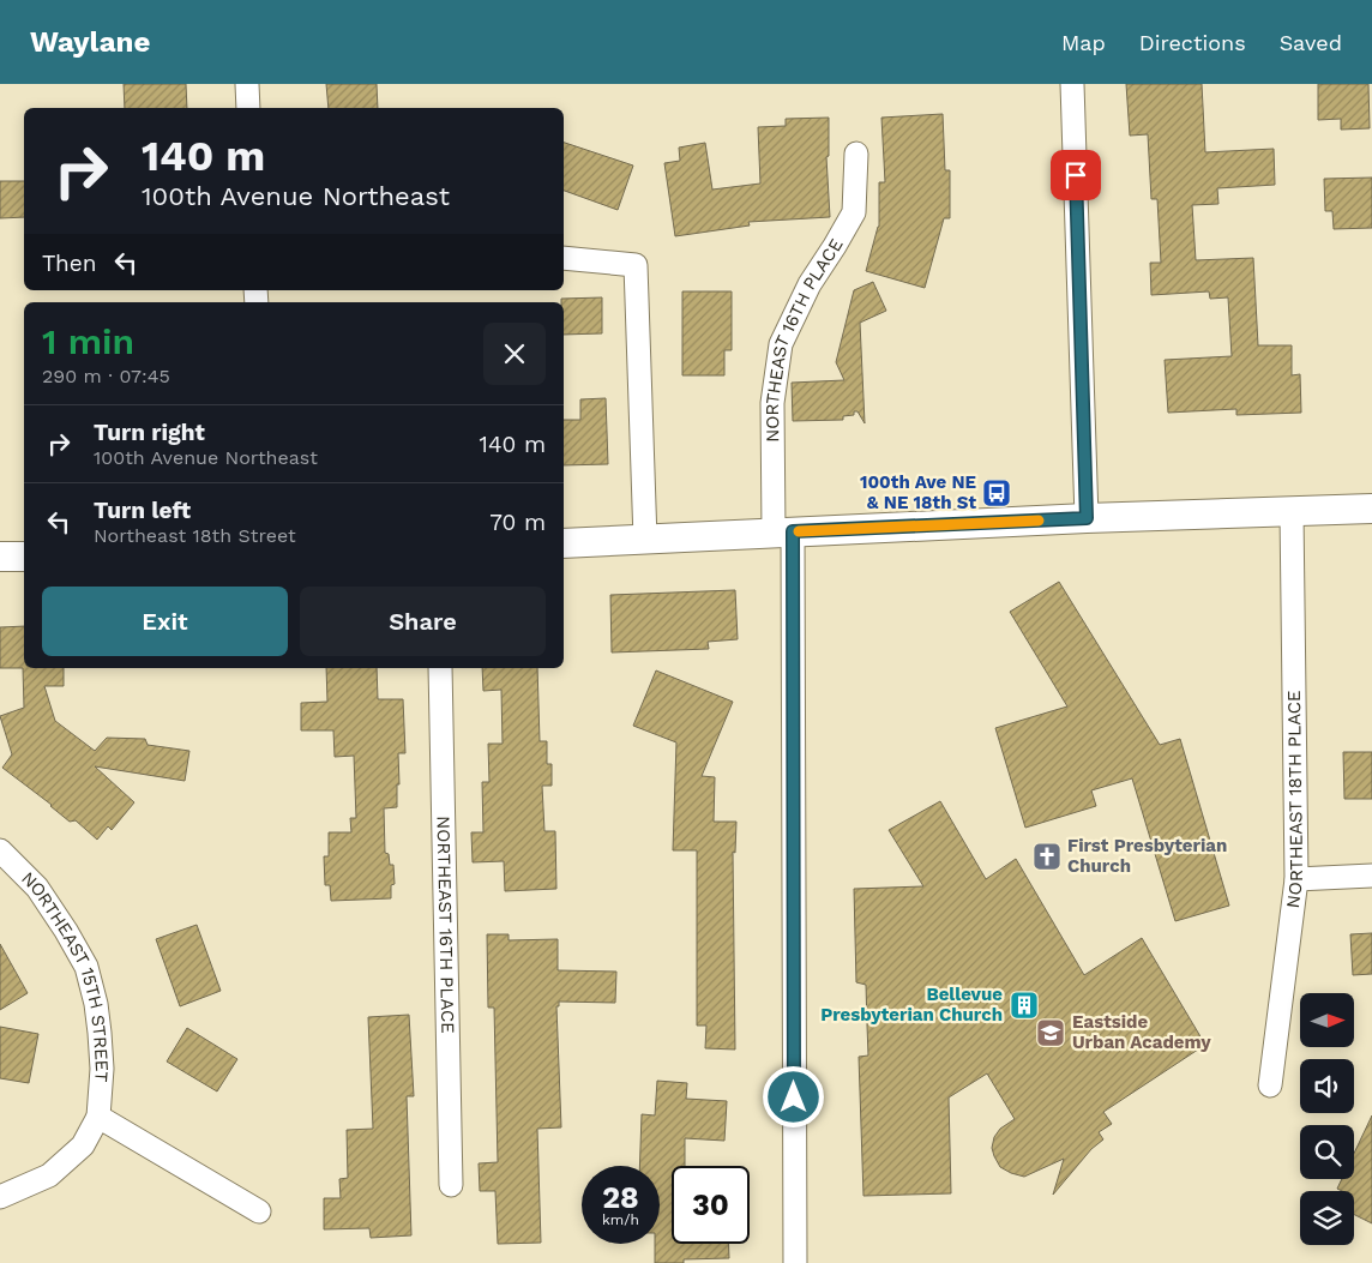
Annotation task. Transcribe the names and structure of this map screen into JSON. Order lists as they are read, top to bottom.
{
  "streets": {
    "street": ["NORTHEAST 16TH PLACE", "NORTHEAST 18TH PLACE", "NORTHEAST 15TH STREET"]
  },
  "places": {
    "bus stop": ["100th Ave NE & NE 18th St"],
    "church": ["First Presbyterian Church"],
    "building": ["Bellevue Presbyterian Church"],
    "school or university": ["Eastside Urban Academy"]
  },
  "north": "right",
  "page": {
    "header": "Waylane",
    "nav": ["Map", "Directions", "Saved"],
    "turn": ["140 m", "100th Avenue Northeast"],
    "then": "Then",
    "heading": ["1 min", "290 m · 07:45"],
    "list": [
      {
        "name": "Turn right",
        "note": "100th Avenue Northeast",
        "value": "140 m"
      },
      {
        "name": "Turn left",
        "note": "Northeast 18th Street",
        "value": "70 m"
      }
    ],
    "buttons": ["Exit", "Share"],
    "speed": "28 km/h",
    "limit": "30"
  }
}
